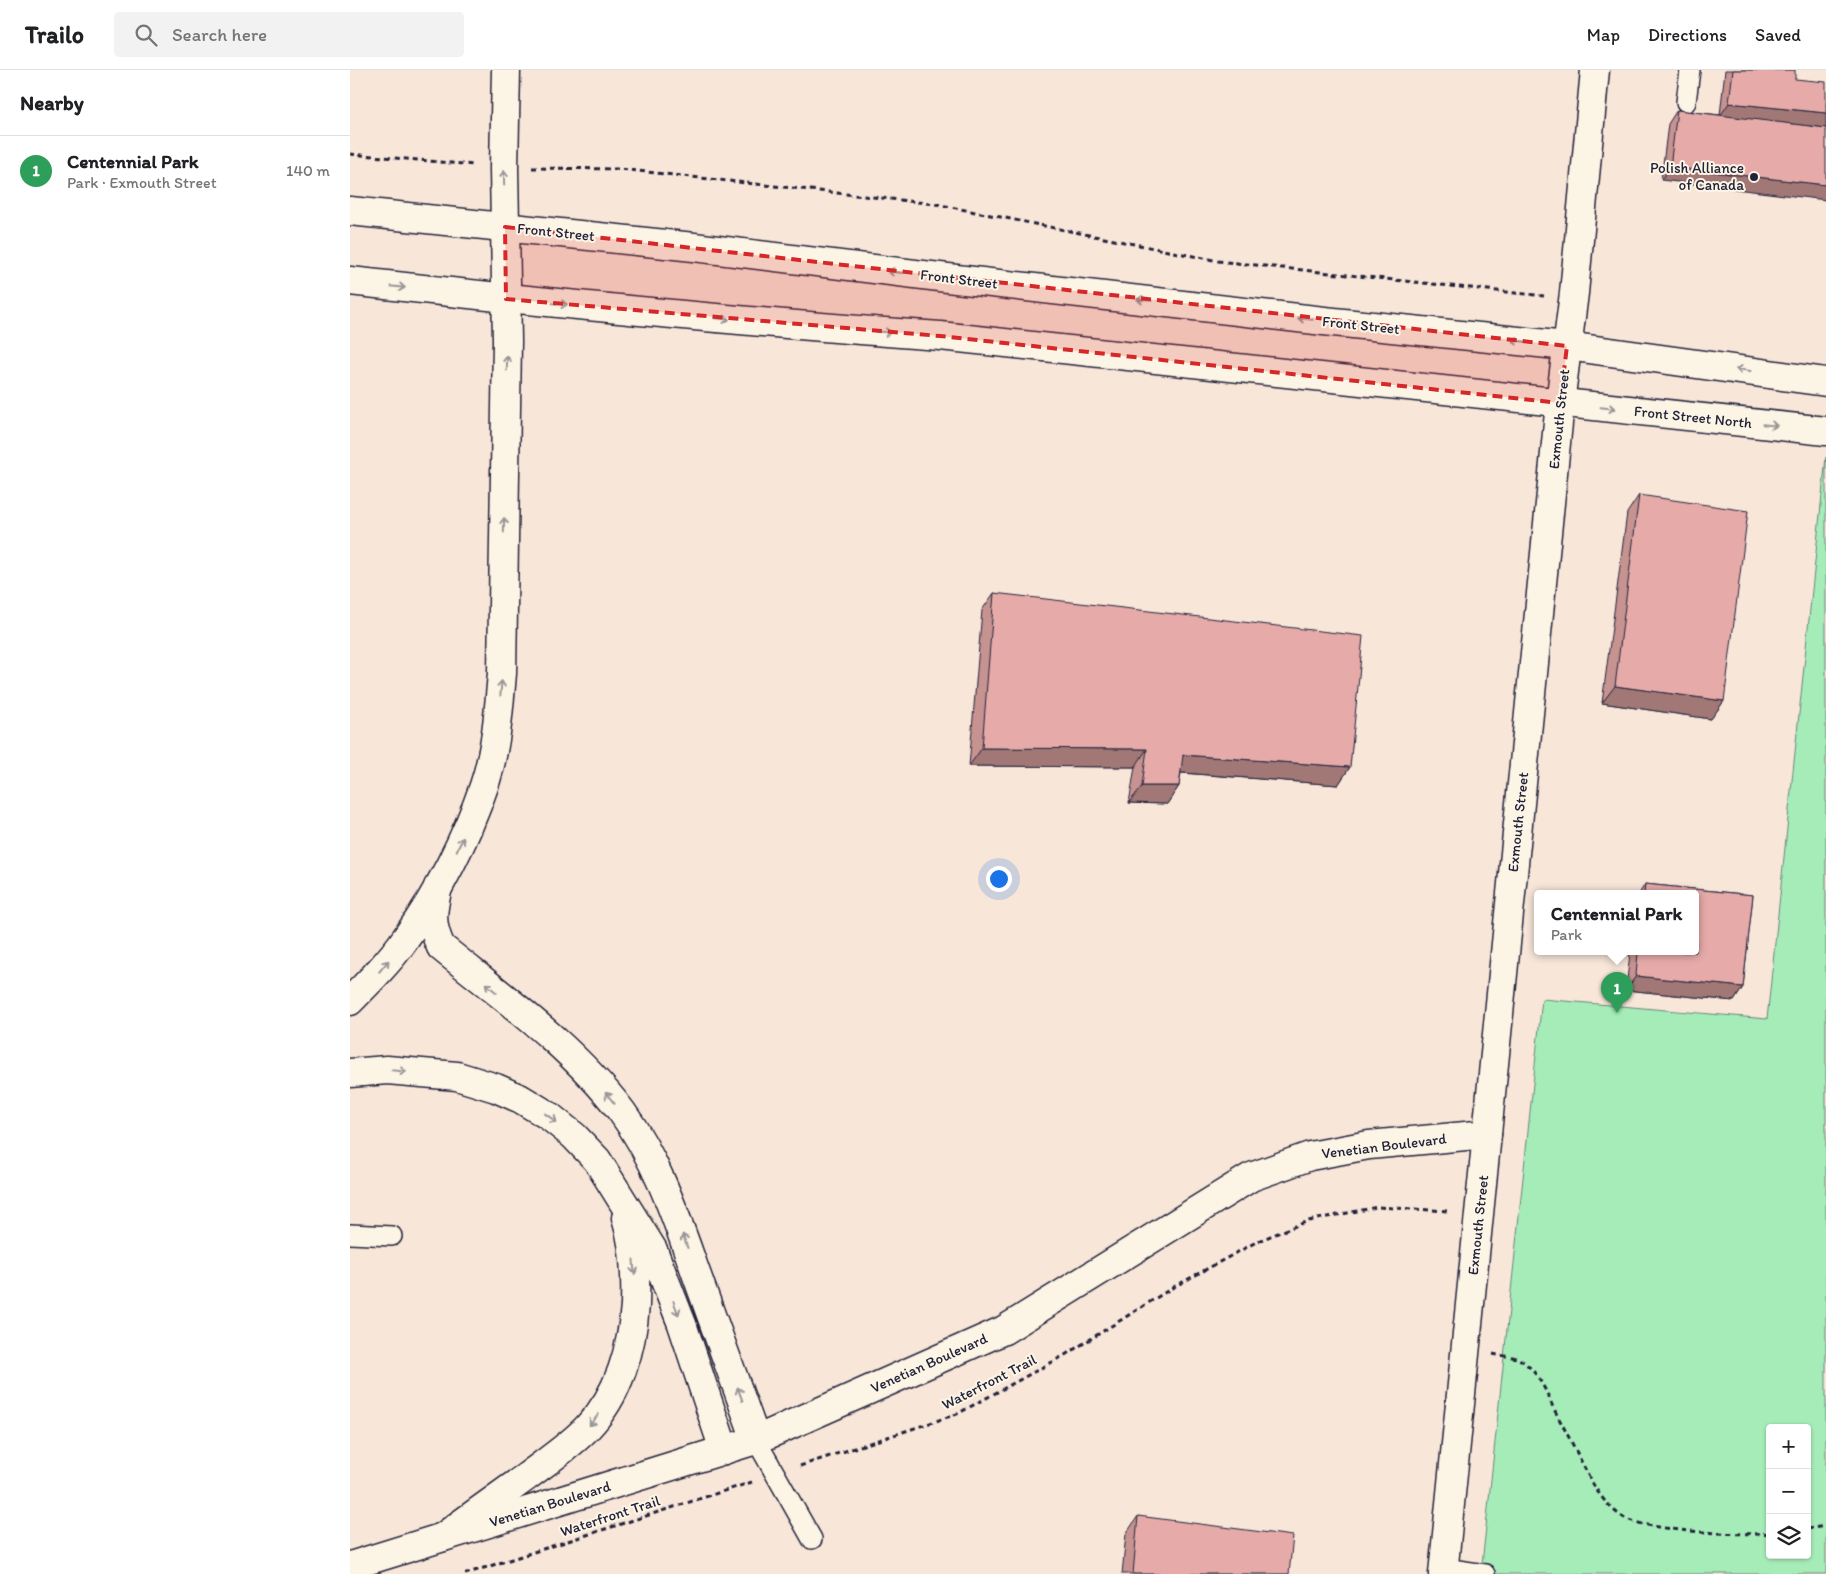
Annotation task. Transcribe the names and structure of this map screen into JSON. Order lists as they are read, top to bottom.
{
  "streets": {
    "main road": [
      "Front Street",
      "Front Street North",
      "Exmouth Street",
      "Venetian Boulevard"
    ],
    "path": ["Waterfront Trail"]
  },
  "crossings": [
    ["Front Street", "Exmouth Street"],
    ["Front Street North", "Exmouth Street"],
    ["Exmouth Street", "Venetian Boulevard"],
    ["Exmouth Street", "Waterfront Trail"]
  ],
  "places": ["Polish Alliance of Canada"],
  "page": {
    "header": "Trailo",
    "search": "Search here",
    "nav": ["Map", "Directions", "Saved"],
    "heading": "Nearby",
    "list": [
      {
        "mark": "1",
        "name": "Centennial Park",
        "note": "Park · Exmouth Street",
        "value": "140 m"
      }
    ],
    "popup": ["Centennial Park", "Park"],
    "pins": "1",
    "map_buttons": ["+", "−"]
  }
}
